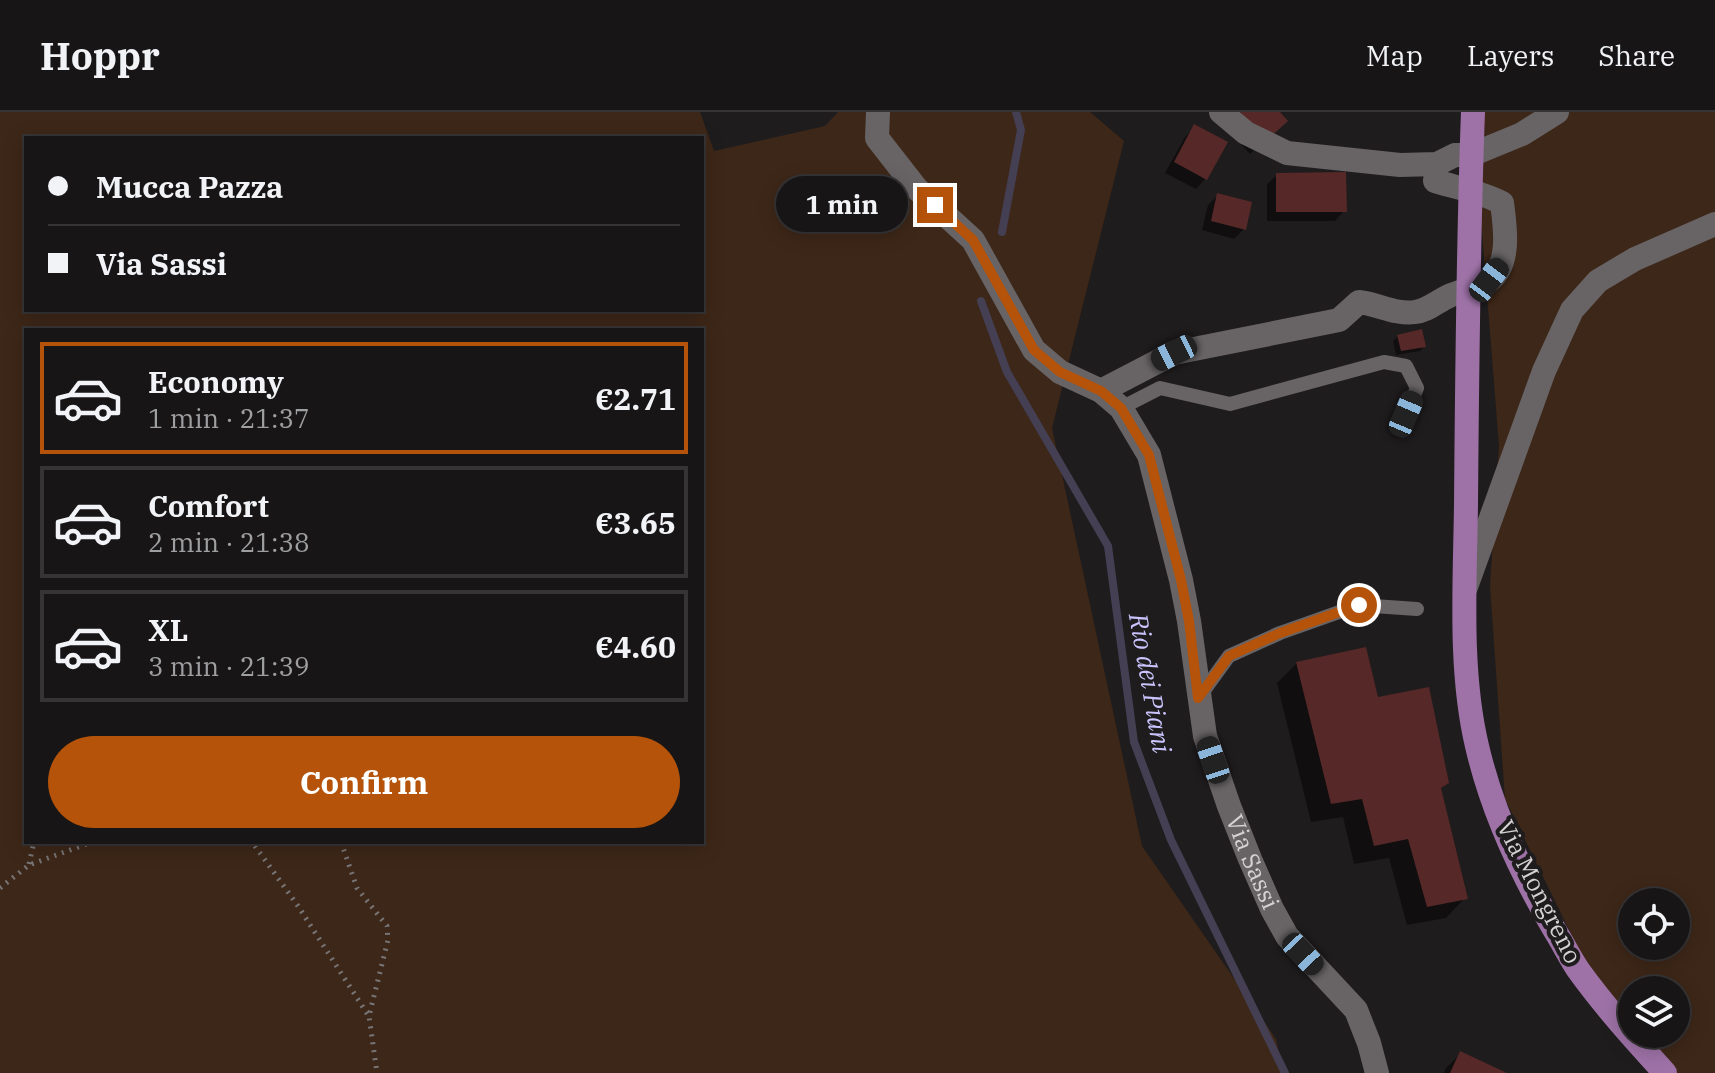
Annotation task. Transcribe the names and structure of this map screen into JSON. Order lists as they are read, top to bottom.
{
  "streets": {
    "main road": ["Via Mongreno"],
    "street": ["Via Sassi"]
  },
  "water": ["Rio dei Piani"],
  "page": {
    "header": "Hoppr",
    "nav": ["Map", "Layers", "Share"],
    "banner": ["Mucca Pazza", "Via Sassi"],
    "bubble": "1 min",
    "list": [
      {
        "name": "Economy",
        "note": "1 min · 21:37",
        "value": "€2.71"
      },
      {
        "name": "Comfort",
        "note": "2 min · 21:38",
        "value": "€3.65"
      },
      {
        "name": "XL",
        "note": "3 min · 21:39",
        "value": "€4.60"
      }
    ],
    "buttons": "Confirm"
  }
}
